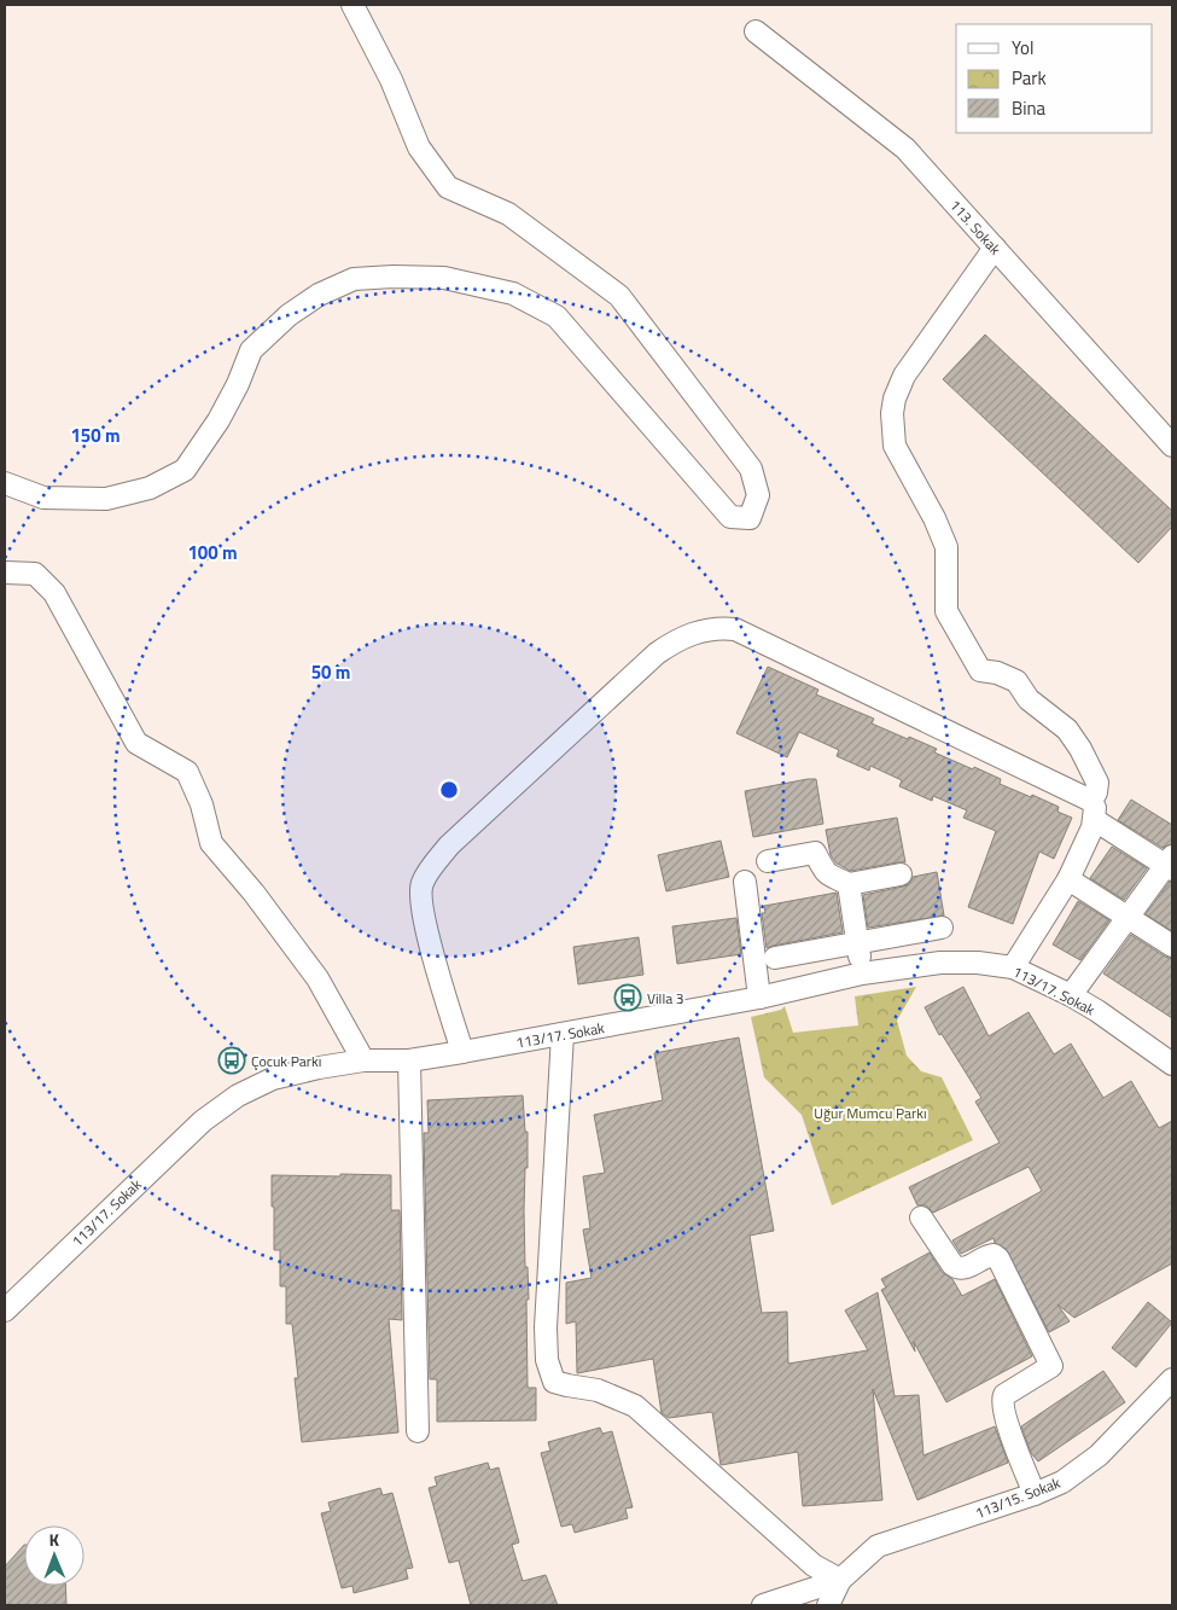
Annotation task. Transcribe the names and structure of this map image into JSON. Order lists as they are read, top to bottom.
{
  "streets": {
    "street": ["113. Sokak", "113/17. Sokak", "113/15. Sokak"]
  },
  "parks": ["Uğur Mumcu Parkı"],
  "places": {
    "bus stop": ["Villa 3", "Çocuk Parkı"]
  },
  "legend": ["Yol", "Park", "Bina"],
  "north": "top",
  "rings": ["150 m", "100 m", "50 m"]
}
